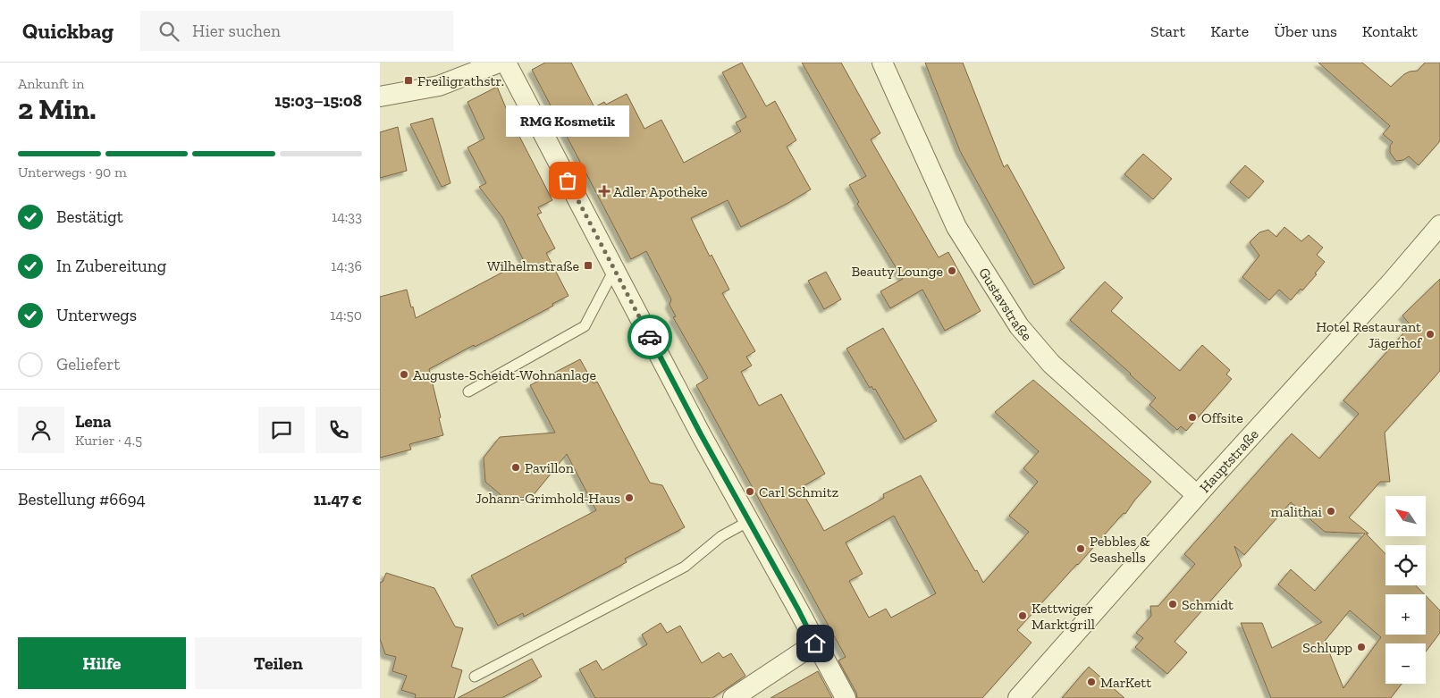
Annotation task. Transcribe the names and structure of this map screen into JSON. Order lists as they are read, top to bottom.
{
  "streets": {
    "street": ["Gustavstraße", "Hauptstraße"]
  },
  "crossings": [
    ["Gustavstraße", "Hauptstraße"]
  ],
  "places": {
    "transit": ["Freiligrathstr.", "Wilhelmstraße"],
    "other": [
      "RMG Kosmetik",
      "Beauty Lounge",
      "Hotel Restaurant Jägerhof",
      "Auguste-Scheidt-Wohnanlage",
      "Offsite",
      "Pavillon",
      "Carl Schmitz",
      "Johann-Grimhold-Haus",
      "malithai",
      "Pebbles & Seashells",
      "Schmidt",
      "Kettwiger Marktgrill",
      "Schlupp",
      "MarKett"
    ],
    "health": ["Adler Apotheke"]
  },
  "north": "top left",
  "page": {
    "header": "Quickbag",
    "search": "Hier suchen",
    "nav": [
      "Start",
      "Karte",
      "Über uns",
      "Kontakt"
    ],
    "heading": ["2 Min.", "Ankunft in", "15:03–15:08"],
    "panel": [
      "Lena",
      "Kurier · 4.5",
      "Bestellung #6694",
      "11.47 €"
    ],
    "bubble": "RMG Kosmetik",
    "bar": "Unterwegs · 90 m",
    "list": [
      ["Bestätigt", "14:33"],
      ["In Zubereitung", "14:36"],
      ["Unterwegs", "14:50"],
      "Geliefert"
    ],
    "map_buttons": ["+", "−"],
    "buttons": ["Hilfe", "Teilen"]
  }
}
